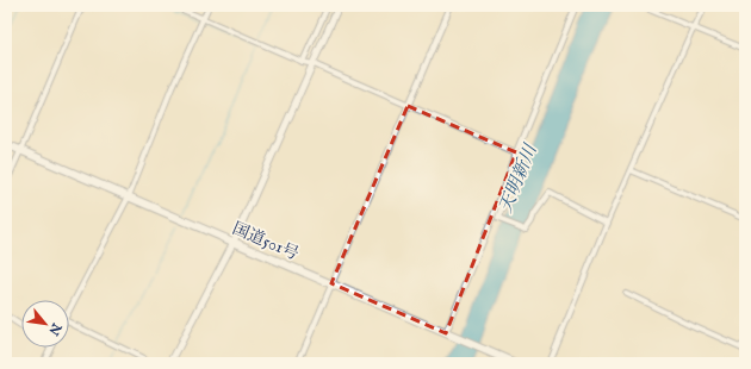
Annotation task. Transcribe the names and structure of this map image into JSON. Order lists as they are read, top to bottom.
{
  "streets": {
    "highway": ["国道501号"]
  },
  "water": ["天明新川"],
  "north": "bottom right"
}
